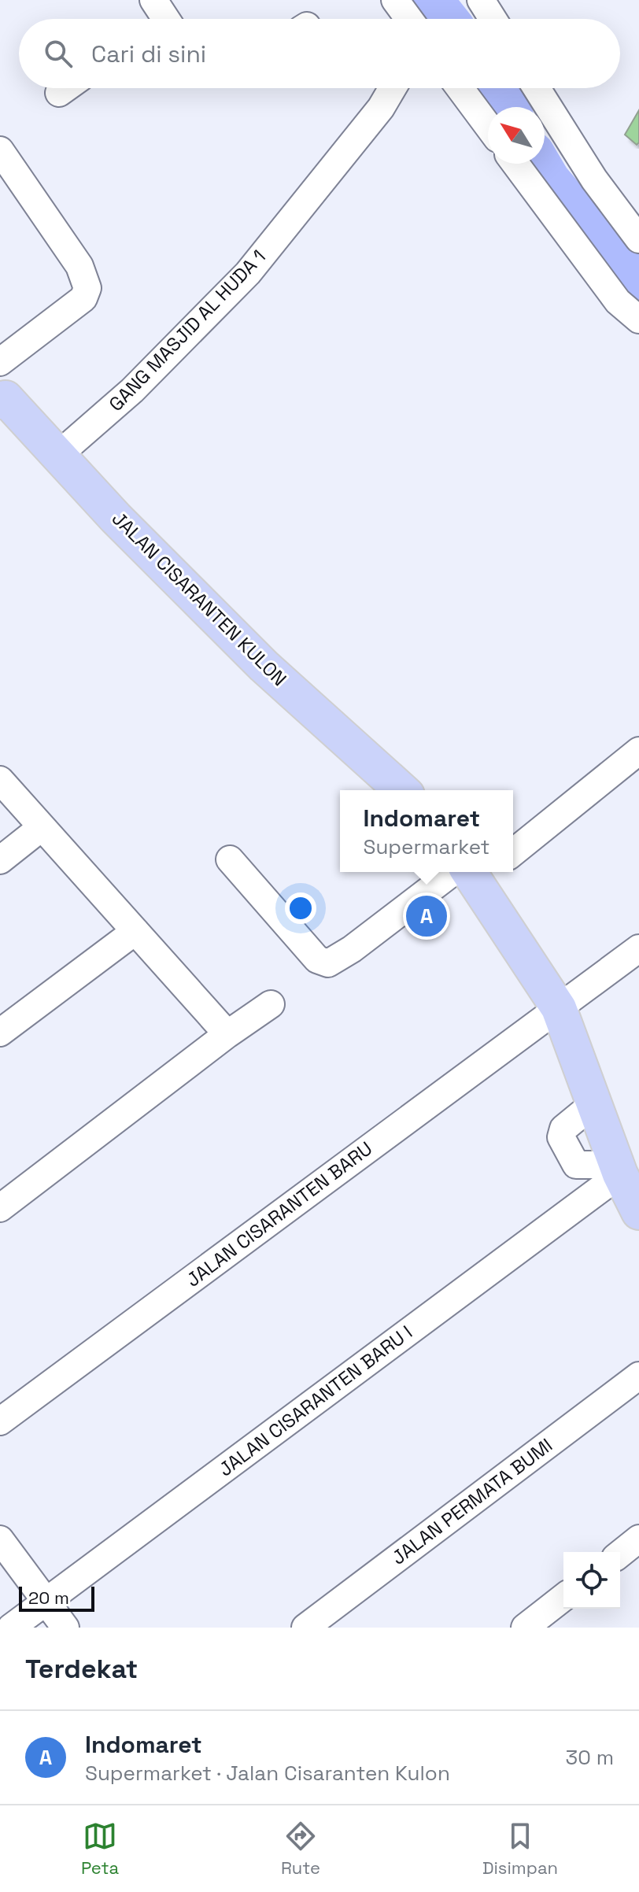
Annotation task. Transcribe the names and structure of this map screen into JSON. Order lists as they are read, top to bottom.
{
  "streets": {
    "main road": ["JALAN CISARANTEN KULON"],
    "street": [
      "GANG MASJID AL HUDA 1",
      "JALAN CISARANTEN BARU",
      "JALAN CISARANTEN BARU I",
      "JALAN PERMATA BUMI"
    ]
  },
  "crossings": [
    ["GANG MASJID AL HUDA 1", "JALAN CISARANTEN KULON"]
  ],
  "scale_bar": "20 m",
  "north": "top left",
  "page": {
    "search": "Cari di sini",
    "popup": ["Indomaret", "Supermarket"],
    "pins": "A",
    "scale": "20 m",
    "heading": "Terdekat",
    "list": [
      {
        "mark": "A",
        "name": "Indomaret",
        "note": "Supermarket · Jalan Cisaranten Kulon",
        "value": "30 m"
      }
    ],
    "nav": ["Peta", "Rute", "Disimpan"]
  }
}
